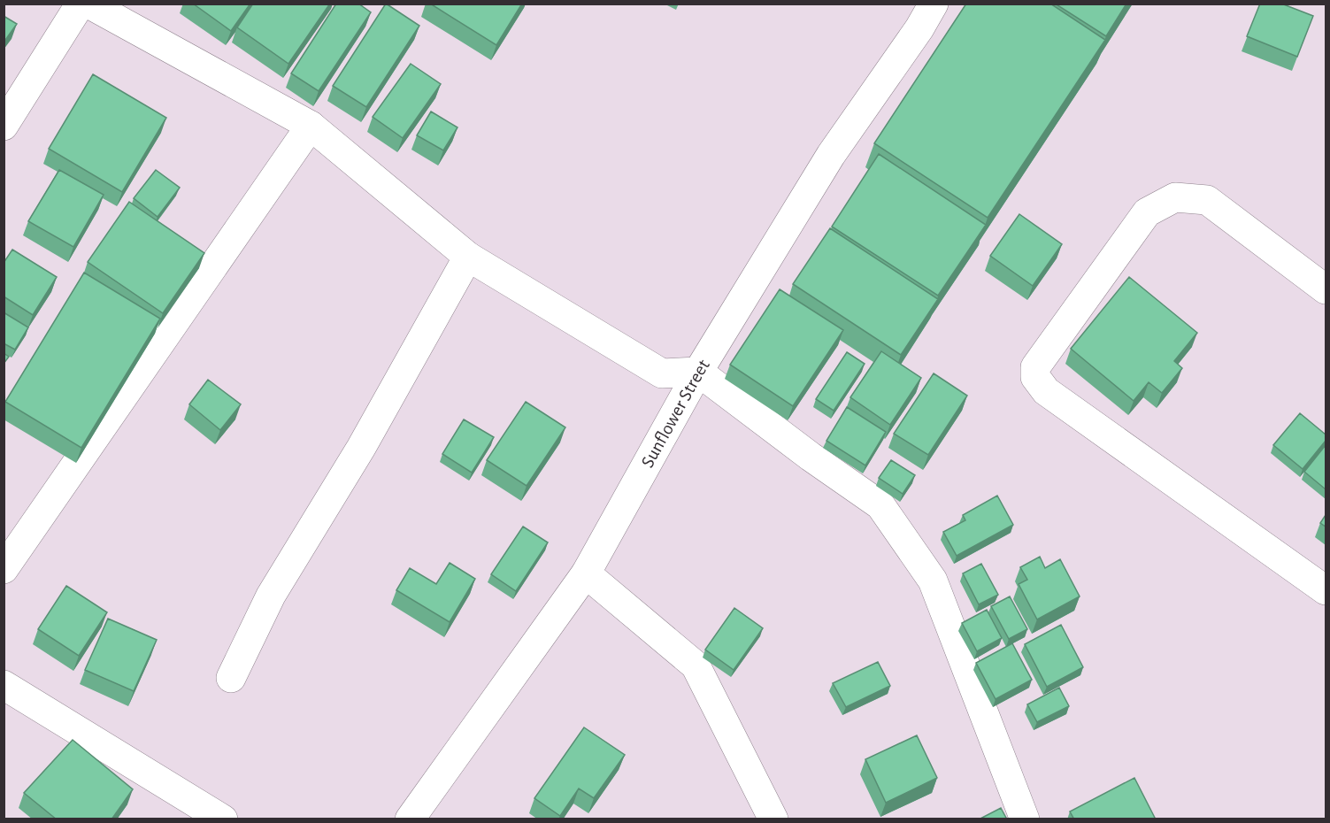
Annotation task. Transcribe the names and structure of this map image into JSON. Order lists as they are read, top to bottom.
{
  "streets": {
    "street": ["Sunflower Street"]
  }
}
